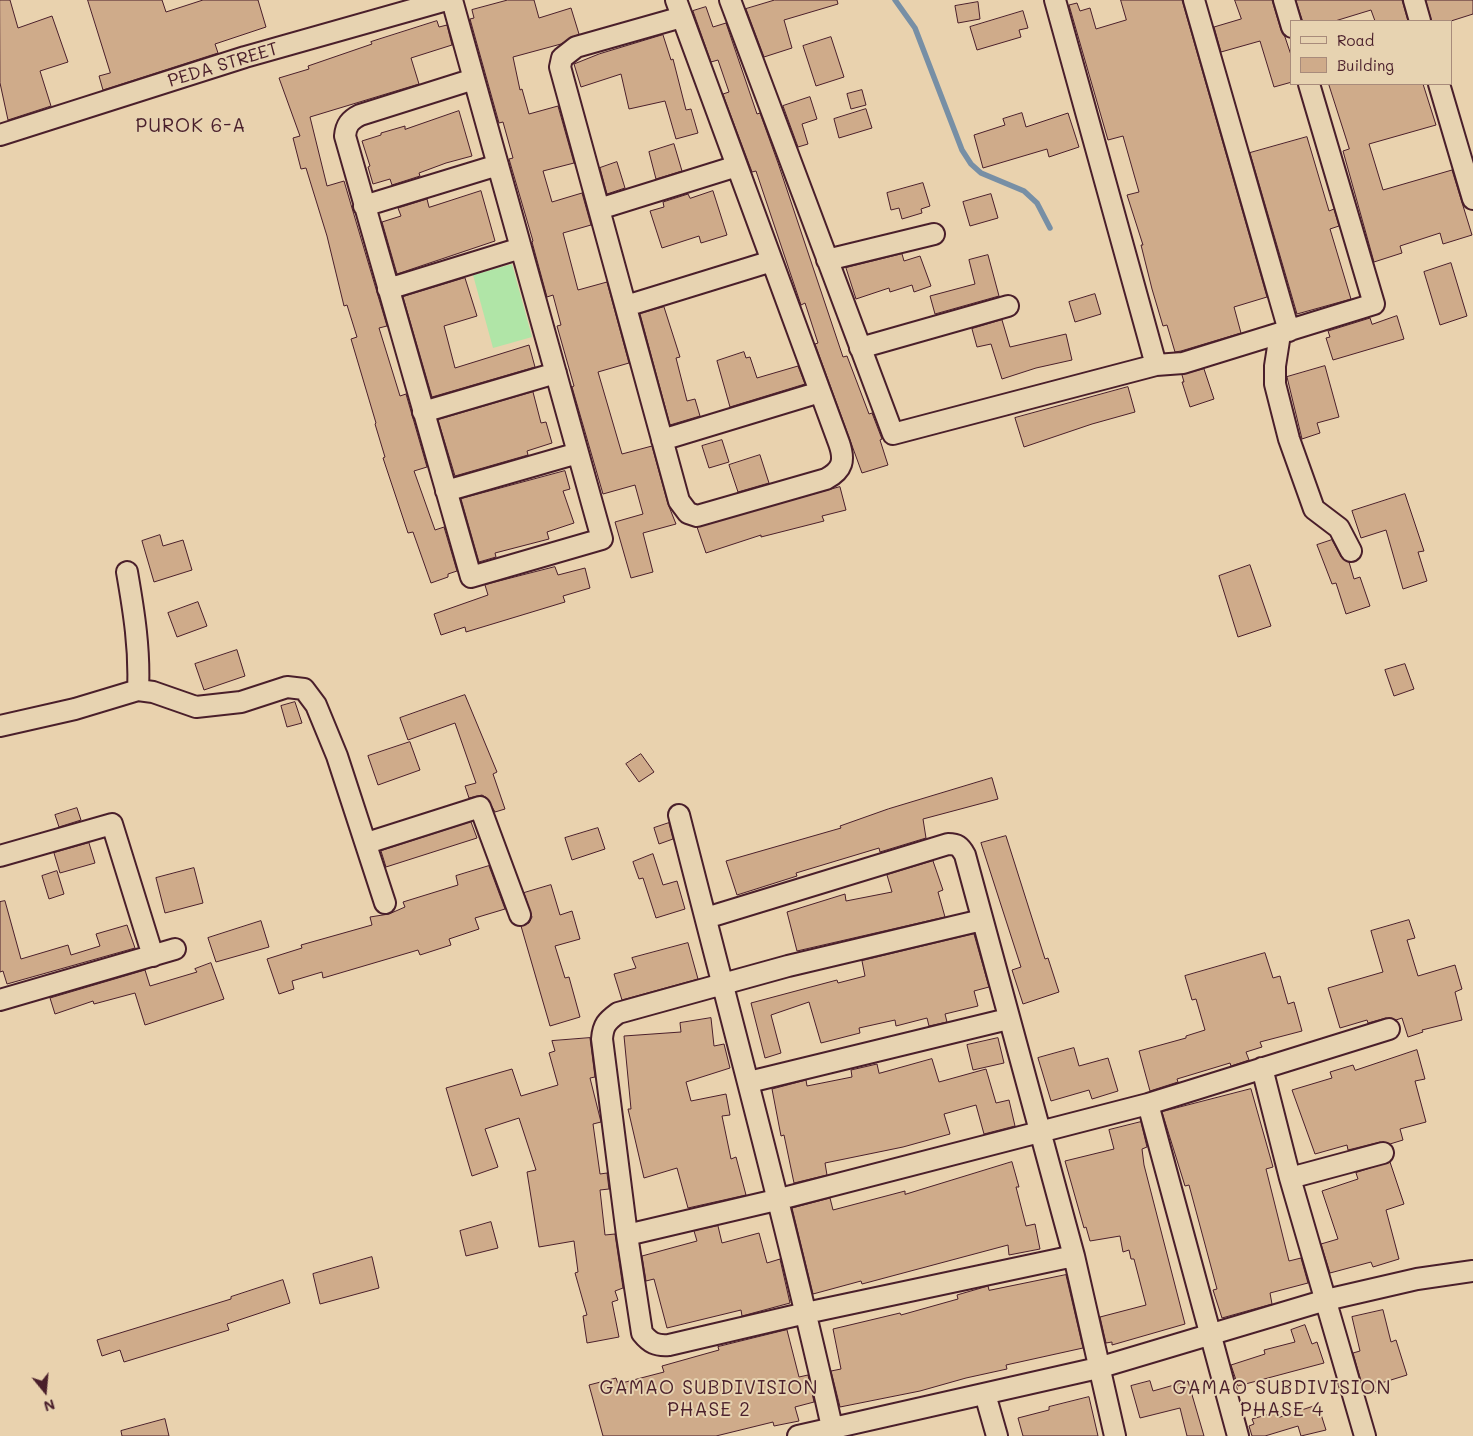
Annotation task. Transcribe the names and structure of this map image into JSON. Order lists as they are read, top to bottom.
{
  "streets": {
    "street": ["PEDA STREET"]
  },
  "districts": ["PUROK 6-A", "GAMAO SUBDIVISION PHASE 2", "GAMAO SUBDIVISION PHASE 4"],
  "legend": ["Road", "Building"],
  "north": "bottom"
}
